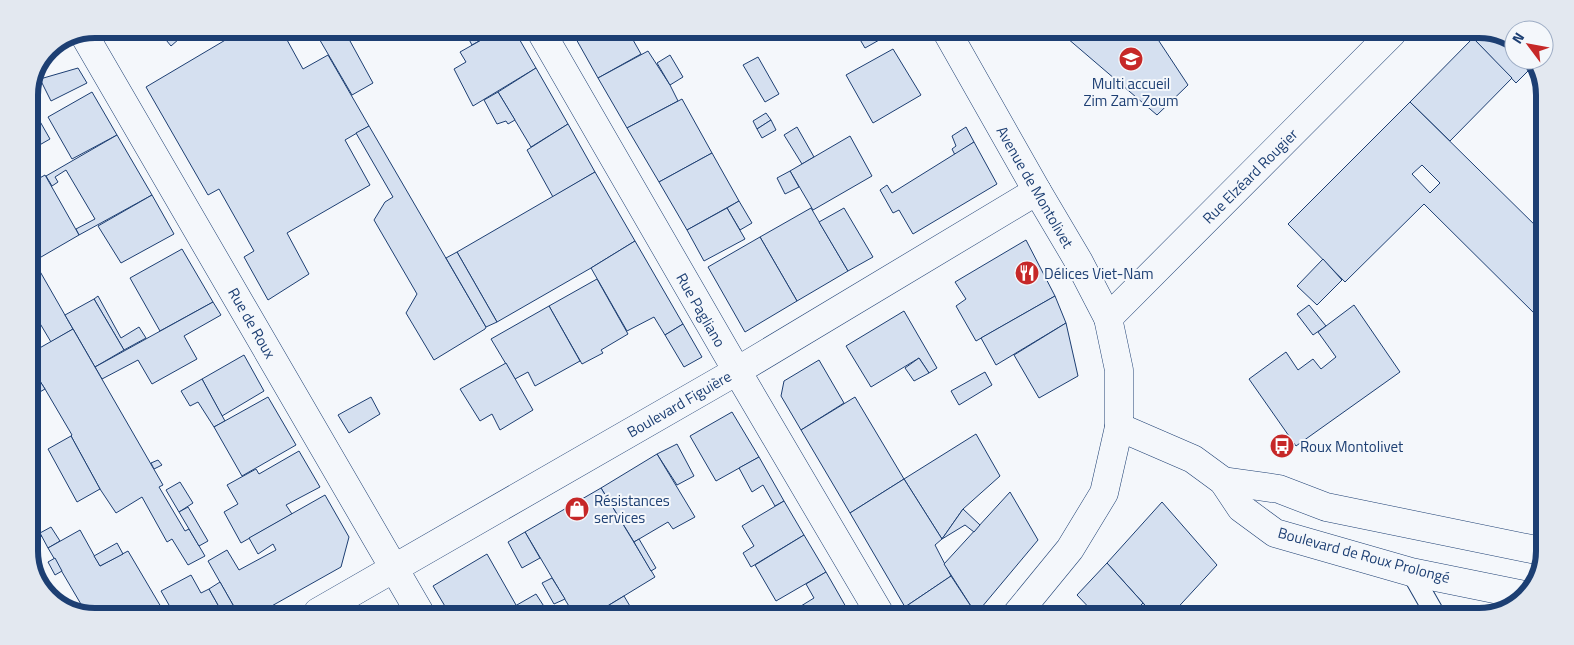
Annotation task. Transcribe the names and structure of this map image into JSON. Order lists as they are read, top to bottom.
{
  "streets": {
    "street": [
      "Rue Elzéard Rougier",
      "Avenue de Montolivet",
      "Rue Pagliano",
      "Rue de Roux",
      "Boulevard Figuière",
      "Boulevard de Roux Prolongé"
    ]
  },
  "crossings": [
    ["Rue Elzéard Rougier", "Avenue de Montolivet"],
    ["Avenue de Montolivet", "Boulevard Figuière"],
    ["Avenue de Montolivet", "Boulevard de Roux Prolongé"],
    ["Rue Pagliano", "Boulevard Figuière"],
    ["Rue de Roux", "Boulevard Figuière"]
  ],
  "places": {
    "school or university": ["Multi accueil Zim Zam Zoum"],
    "restaurant": ["Délices Viet-Nam"],
    "bus stop": ["Roux Montolivet"],
    "shop": ["Résistances services"]
  },
  "north": "top left"
}
